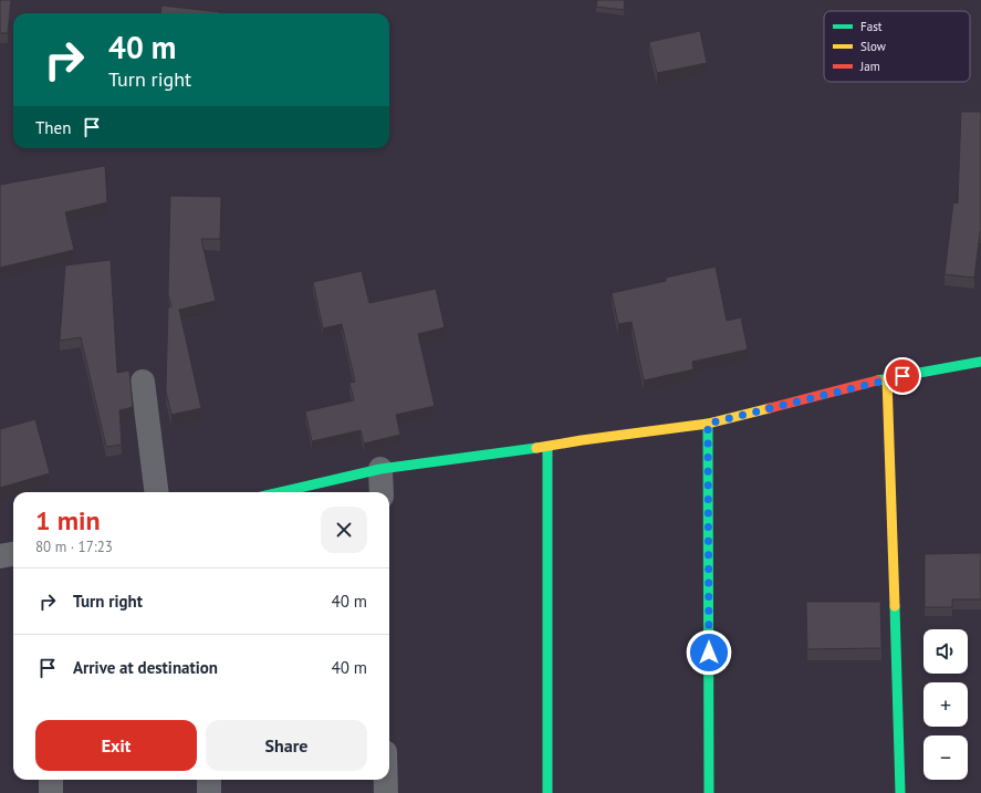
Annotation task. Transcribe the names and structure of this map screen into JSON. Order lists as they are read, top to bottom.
{
  "legend": ["Fast", "Slow", "Jam"],
  "page": {
    "turn": ["40 m", "Turn right"],
    "then": "Then",
    "heading": ["1 min", "80 m · 17:23"],
    "list": [
      {
        "name": "Turn right",
        "value": "40 m"
      },
      {
        "name": "Arrive at destination",
        "value": "40 m"
      }
    ],
    "map_buttons": ["+", "−"],
    "buttons": ["Exit", "Share"]
  }
}
